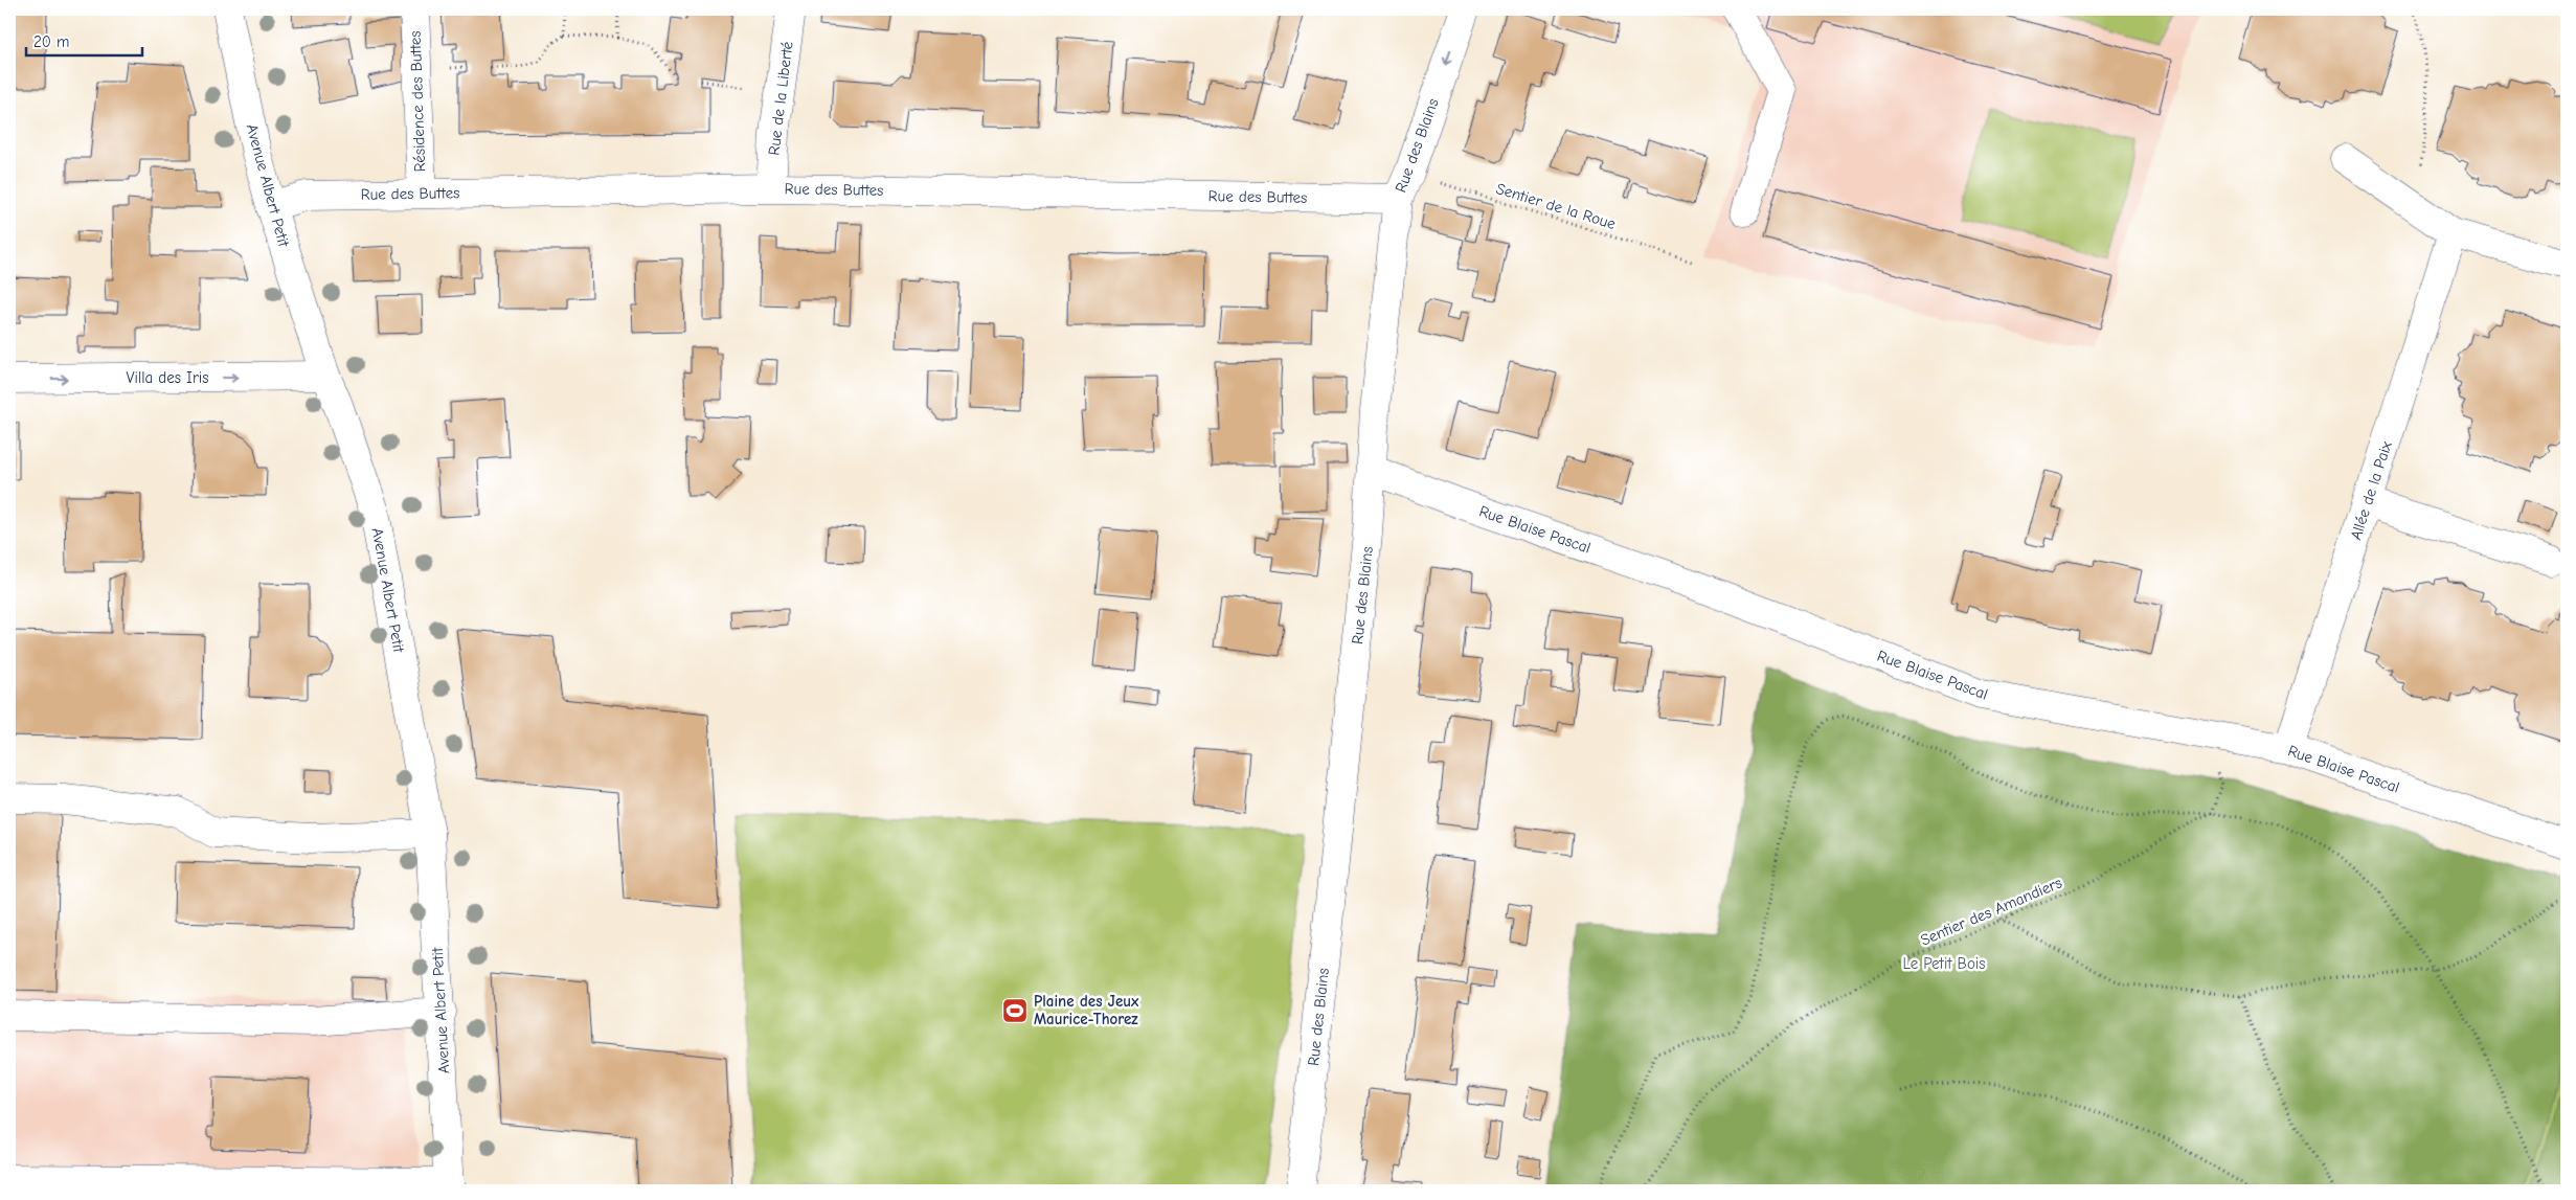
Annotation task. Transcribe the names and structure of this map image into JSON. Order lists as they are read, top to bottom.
{
  "streets": {
    "street": [
      "Rue de la Liberté",
      "Résidence des Buttes",
      "Rue des Blains",
      "Avenue Albert Petit",
      "Rue des Buttes",
      "Villa des Iris",
      "Allée de la Paix",
      "Rue Blaise Pascal"
    ],
    "path": ["Sentier de la Roue", "Sentier des Amandiers"]
  },
  "crossings": [
    ["Rue de la Liberté", "Rue des Buttes"],
    ["Résidence des Buttes", "Rue des Buttes"],
    ["Rue des Blains", "Rue des Buttes"],
    ["Rue des Blains", "Sentier de la Roue"],
    ["Rue des Blains", "Rue Blaise Pascal"],
    ["Avenue Albert Petit", "Rue des Buttes"],
    ["Avenue Albert Petit", "Villa des Iris"],
    ["Allée de la Paix", "Rue Blaise Pascal"]
  ],
  "one_way": ["Villa des Iris"],
  "parks": ["Le Petit Bois"],
  "places": {
    "sports": ["Plaine des Jeux Maurice-Thorez"]
  },
  "scale_bar": "20 m"
}
